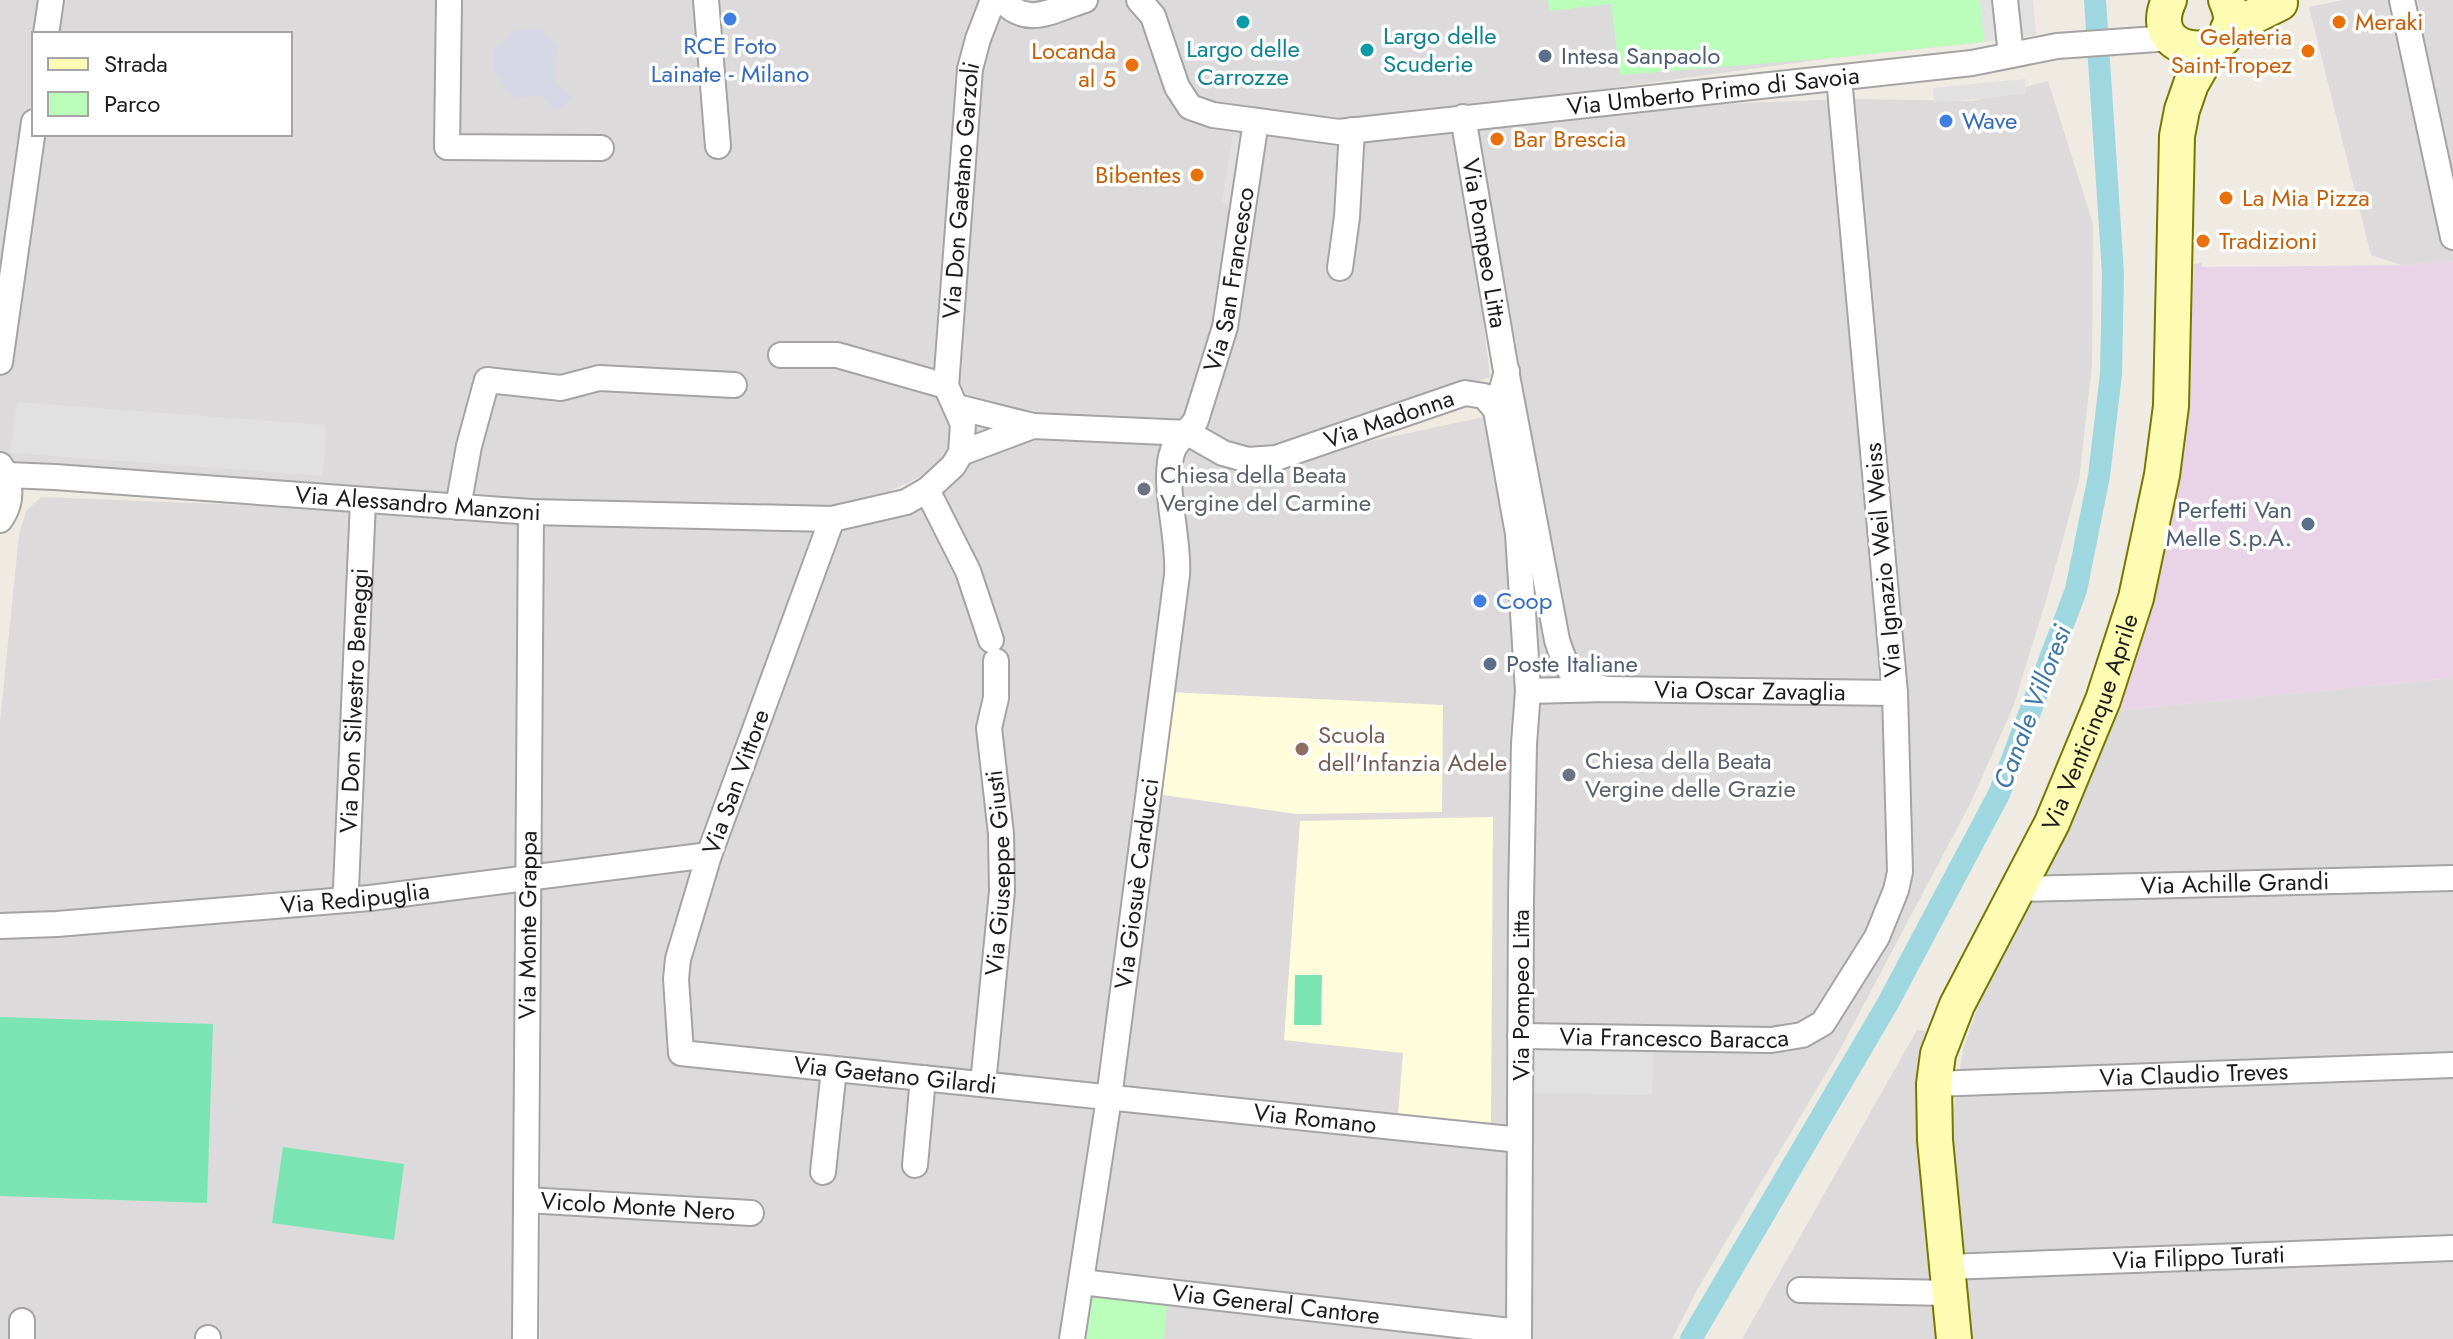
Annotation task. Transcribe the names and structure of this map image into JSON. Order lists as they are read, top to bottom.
{
  "streets": {
    "street": [
      "Via Umberto Primo di Savoia",
      "Via Don Gaetano Garzoli",
      "Via Pompeo Litta",
      "Via San Francesco",
      "Via Madonna",
      "Via Alessandro Manzoni",
      "Via Ignazio Weil Weiss",
      "Via Oscar Zavaglia",
      "Via Don Silvestro Beneggi",
      "Via Venticinque Aprile",
      "Via San Vittore",
      "Via Giuseppe Giusti",
      "Via Giosuè Carducci",
      "Via Achille Grandi",
      "Via Redipuglia",
      "Via Monte Grappa",
      "Via Francesco Baracca",
      "Via Gaetano Gilardi",
      "Via Claudio Treves",
      "Via Romano",
      "Vicolo Monte Nero",
      "Via Filippo Turati",
      "Via General Cantore"
    ]
  },
  "crossings": [
    ["Via Umberto Primo di Savoia", "Via Pompeo Litta"],
    ["Via Umberto Primo di Savoia", "Via San Francesco"],
    ["Via Umberto Primo di Savoia", "Via Ignazio Weil Weiss"],
    ["Via Umberto Primo di Savoia", "Via Venticinque Aprile"],
    ["Via Pompeo Litta", "Via Madonna"],
    ["Via Pompeo Litta", "Via Oscar Zavaglia"],
    ["Via Pompeo Litta", "Via Francesco Baracca"],
    ["Via Pompeo Litta", "Via Romano"],
    ["Via Pompeo Litta", "Via General Cantore"],
    ["Via San Francesco", "Via Madonna"],
    ["Via San Francesco", "Via Giosuè Carducci"],
    ["Via Madonna", "Via Giosuè Carducci"],
    ["Via Alessandro Manzoni", "Via Don Silvestro Beneggi"],
    ["Via Alessandro Manzoni", "Via San Vittore"],
    ["Via Alessandro Manzoni", "Via Giuseppe Giusti"],
    ["Via Alessandro Manzoni", "Via Monte Grappa"],
    ["Via Ignazio Weil Weiss", "Via Oscar Zavaglia"],
    ["Via Ignazio Weil Weiss", "Via Francesco Baracca"],
    ["Via Don Silvestro Beneggi", "Via Redipuglia"],
    ["Via Venticinque Aprile", "Via Achille Grandi"],
    ["Via Venticinque Aprile", "Via Claudio Treves"],
    ["Via Venticinque Aprile", "Via Filippo Turati"],
    ["Via San Vittore", "Via Redipuglia"],
    ["Via San Vittore", "Via Gaetano Gilardi"],
    ["Via Giuseppe Giusti", "Via Gaetano Gilardi"],
    ["Via Giosuè Carducci", "Via Gaetano Gilardi"],
    ["Via Giosuè Carducci", "Via Romano"],
    ["Via Giosuè Carducci", "Via General Cantore"],
    ["Via Redipuglia", "Via Monte Grappa"],
    ["Via Monte Grappa", "Vicolo Monte Nero"],
    ["Via Gaetano Gilardi", "Via Romano"]
  ],
  "water": ["Canale Villoresi"],
  "places": [
    "RCE Foto Lainate - Milano",
    "Largo delle Carrozze",
    "Meraki",
    "Largo delle Scuderie",
    "Gelateria Saint-Tropez",
    "Intesa Sanpaolo",
    "Locanda al 5",
    "Wave",
    "Bar Brescia",
    "Bibentes",
    "La Mia Pizza",
    "Tradizioni",
    "Chiesa della Beata Vergine del Carmine",
    "Perfetti Van Melle S.p.A.",
    "Coop",
    "Poste Italiane",
    "Scuola dell'Infanzia Adele",
    "Chiesa della Beata Vergine delle Grazie"
  ],
  "legend": ["Strada", "Parco"]
}
